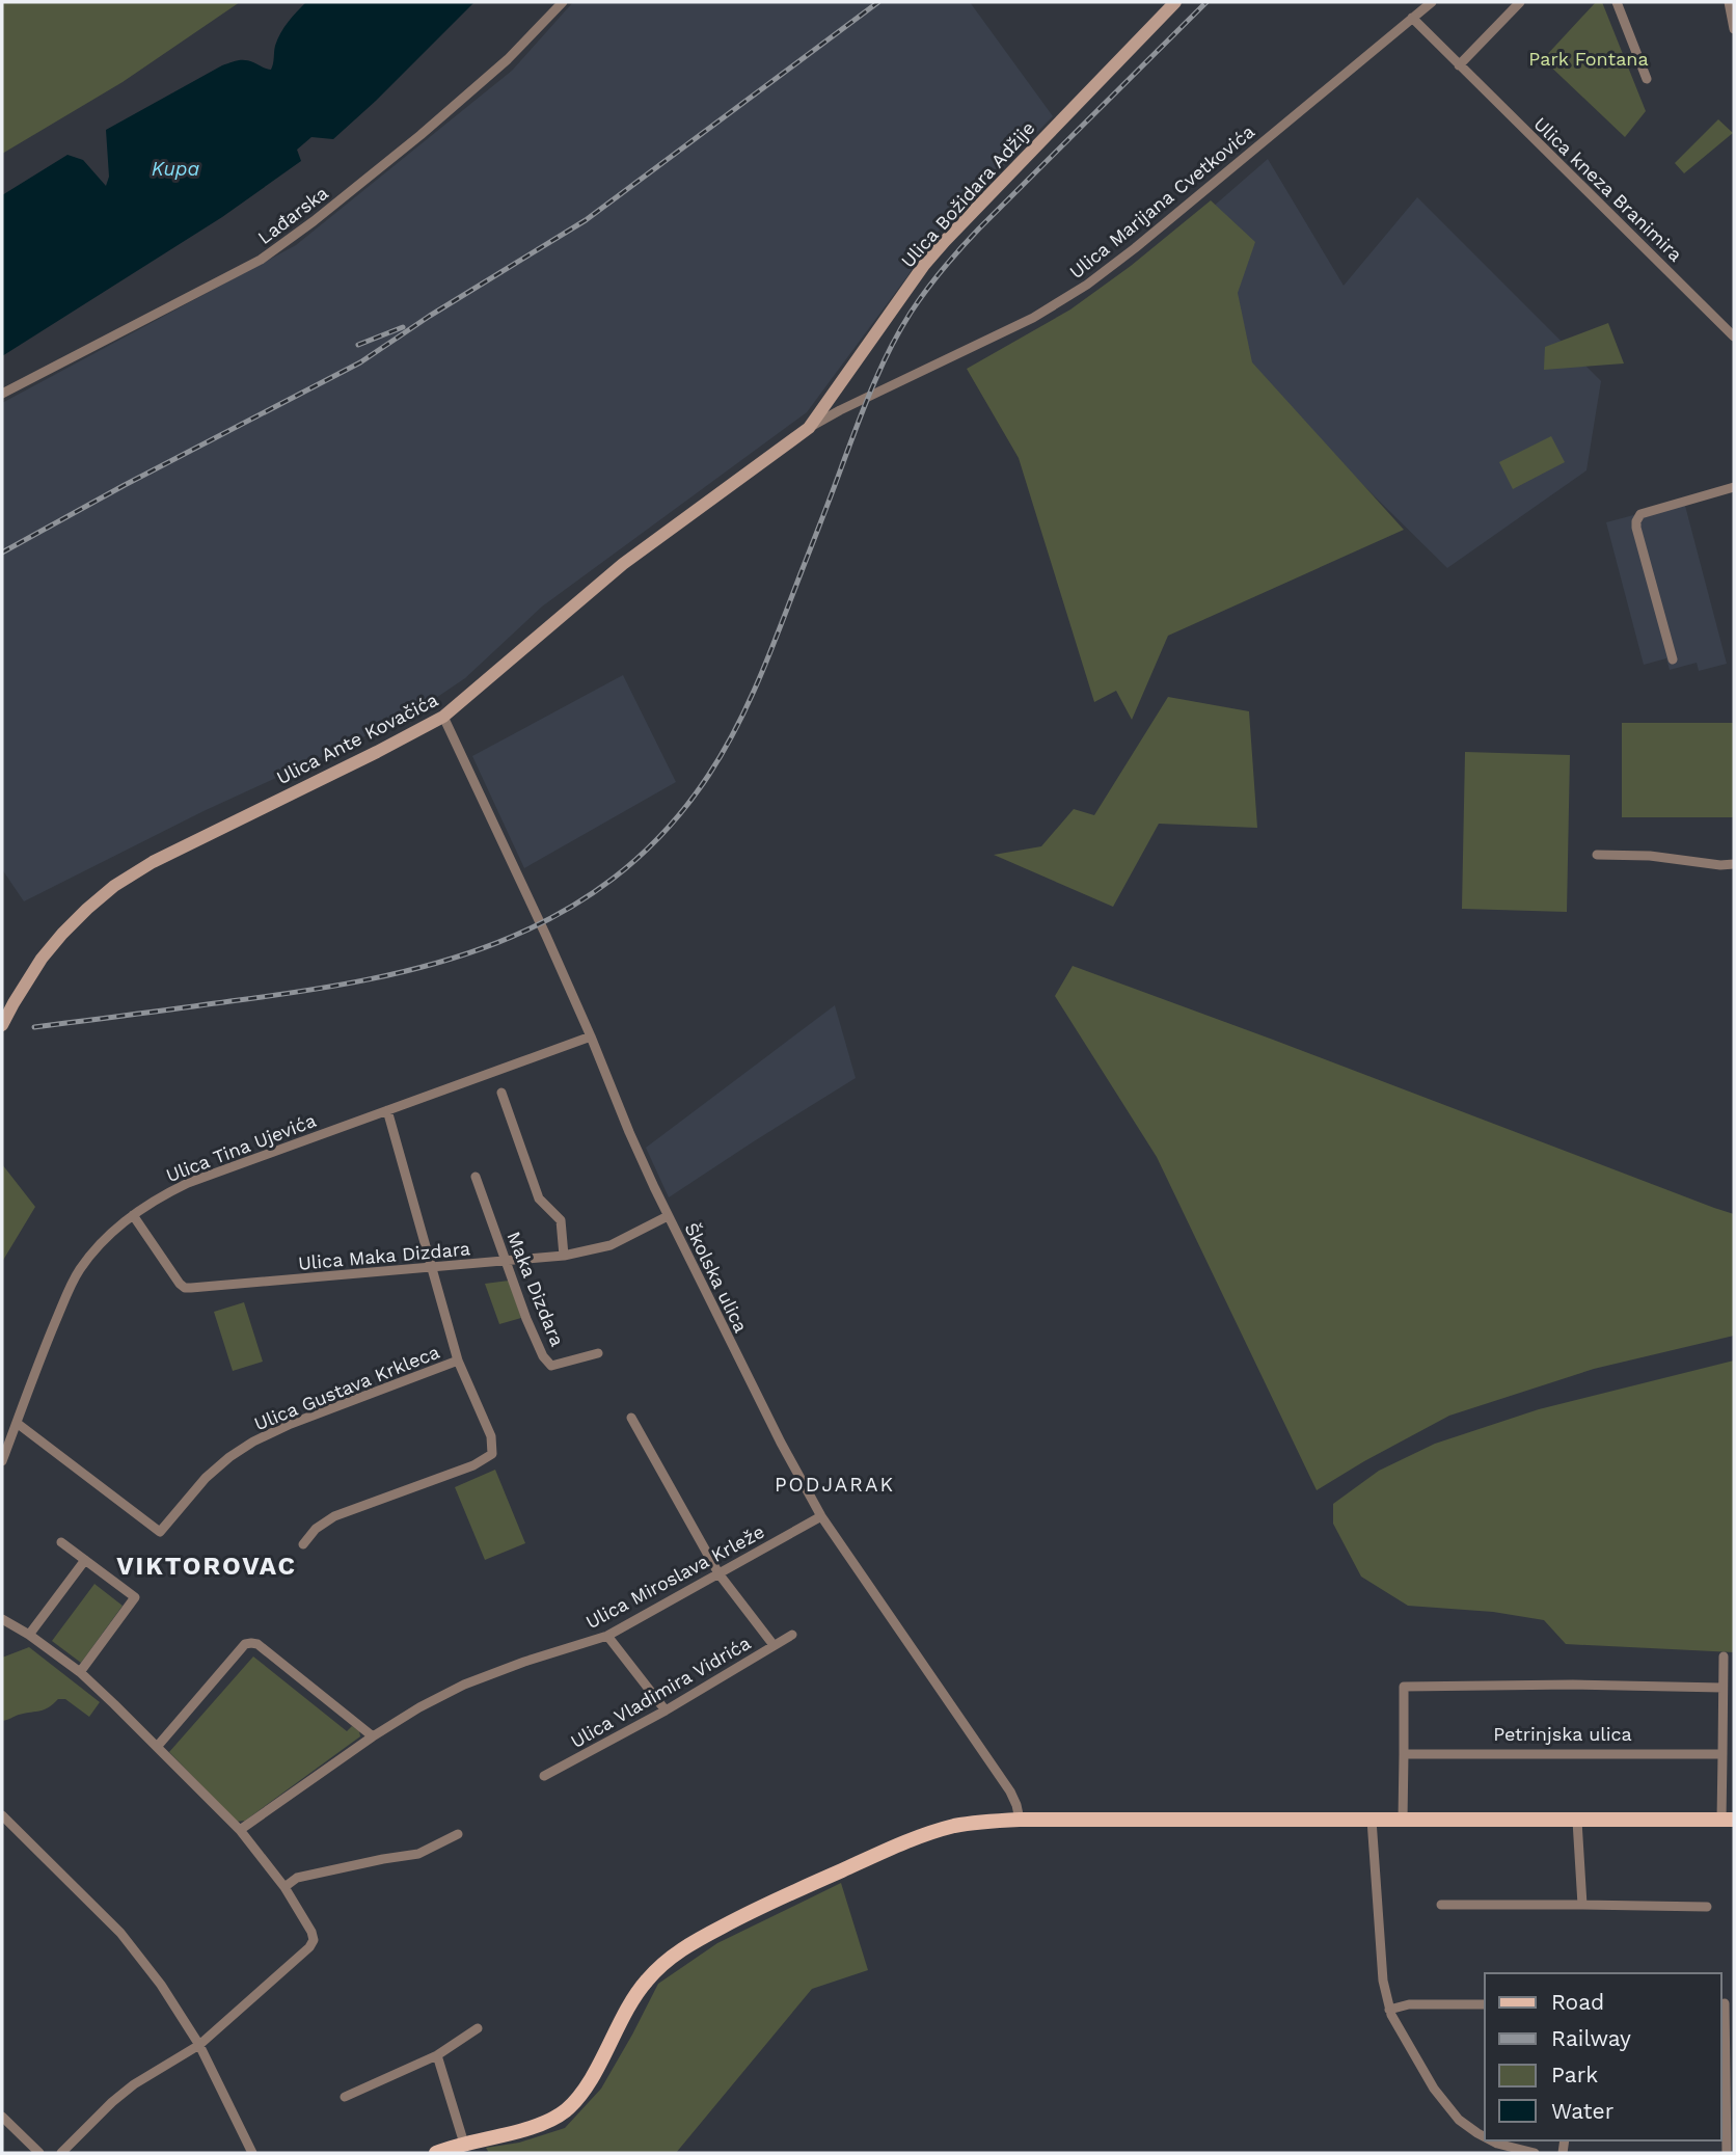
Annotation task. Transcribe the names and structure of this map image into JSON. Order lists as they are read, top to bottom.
{
  "streets": {
    "main road": ["Ulica Božidara Adžije", "Ulica Ante Kovačića"],
    "street": [
      "Ulica kneza Branimira",
      "Ulica Marijana Cvetkovića",
      "Lađarska",
      "Ulica Tina Ujevića",
      "Ulica Maka Dizdara",
      "Školska ulica",
      "Maka Dizdara",
      "Ulica Gustava Krkleca",
      "Ulica Miroslava Krleže",
      "Ulica Vladimira Vidrića",
      "Petrinjska ulica"
    ]
  },
  "crossings": [
    ["Ulica kneza Branimira", "Ulica Marijana Cvetkovića"],
    ["Ulica Božidara Adžije", "Ulica Marijana Cvetkovića"],
    ["Ulica Božidara Adžije", "Ulica Ante Kovačića"],
    ["Ulica Marijana Cvetkovića", "Ulica Ante Kovačića"],
    ["Ulica Ante Kovačića", "Školska ulica"],
    ["Ulica Tina Ujevića", "Ulica Maka Dizdara"],
    ["Ulica Tina Ujevića", "Školska ulica"],
    ["Ulica Tina Ujevića", "Ulica Gustava Krkleca"],
    ["Ulica Maka Dizdara", "Školska ulica"],
    ["Ulica Maka Dizdara", "Maka Dizdara"],
    ["Školska ulica", "Ulica Miroslava Krleže"]
  ],
  "districts": ["PODJARAK", "VIKTOROVAC"],
  "water": ["Kupa"],
  "parks": ["Park Fontana"],
  "legend": [
    "Road",
    "Railway",
    "Park",
    "Water"
  ]
}
